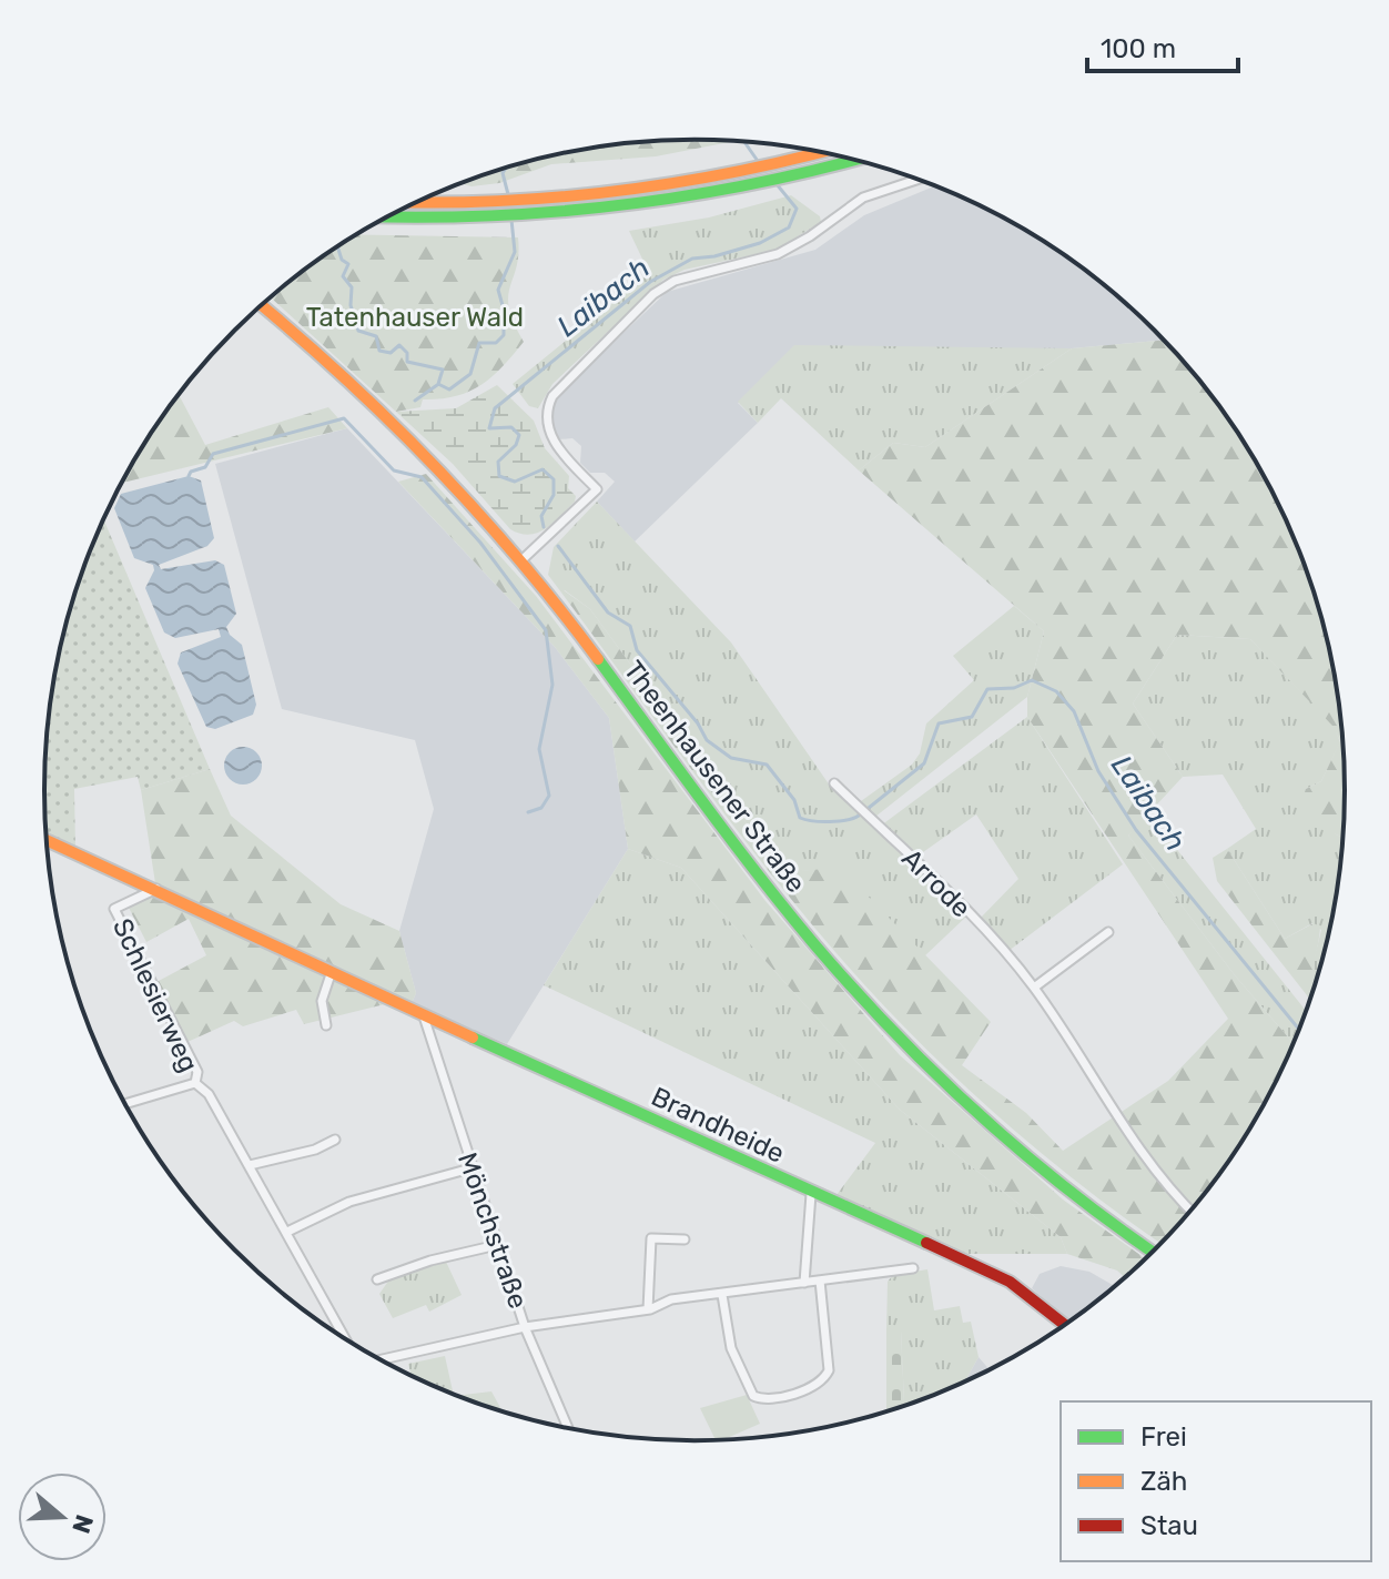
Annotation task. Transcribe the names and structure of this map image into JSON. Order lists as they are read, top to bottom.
{
  "streets": {
    "main road": ["Theenhausener Straße", "Brandheide"],
    "street": ["Arrode", "Schlesierweg", "Mönchstraße"]
  },
  "crossings": [
    ["Schlesierweg", "Brandheide"],
    ["Brandheide", "Mönchstraße"]
  ],
  "water": ["Laibach"],
  "parks": ["Tatenhauser Wald"],
  "legend": ["Frei", "Zäh", "Stau"],
  "scale_bar": "100 m",
  "north": "right"
}
